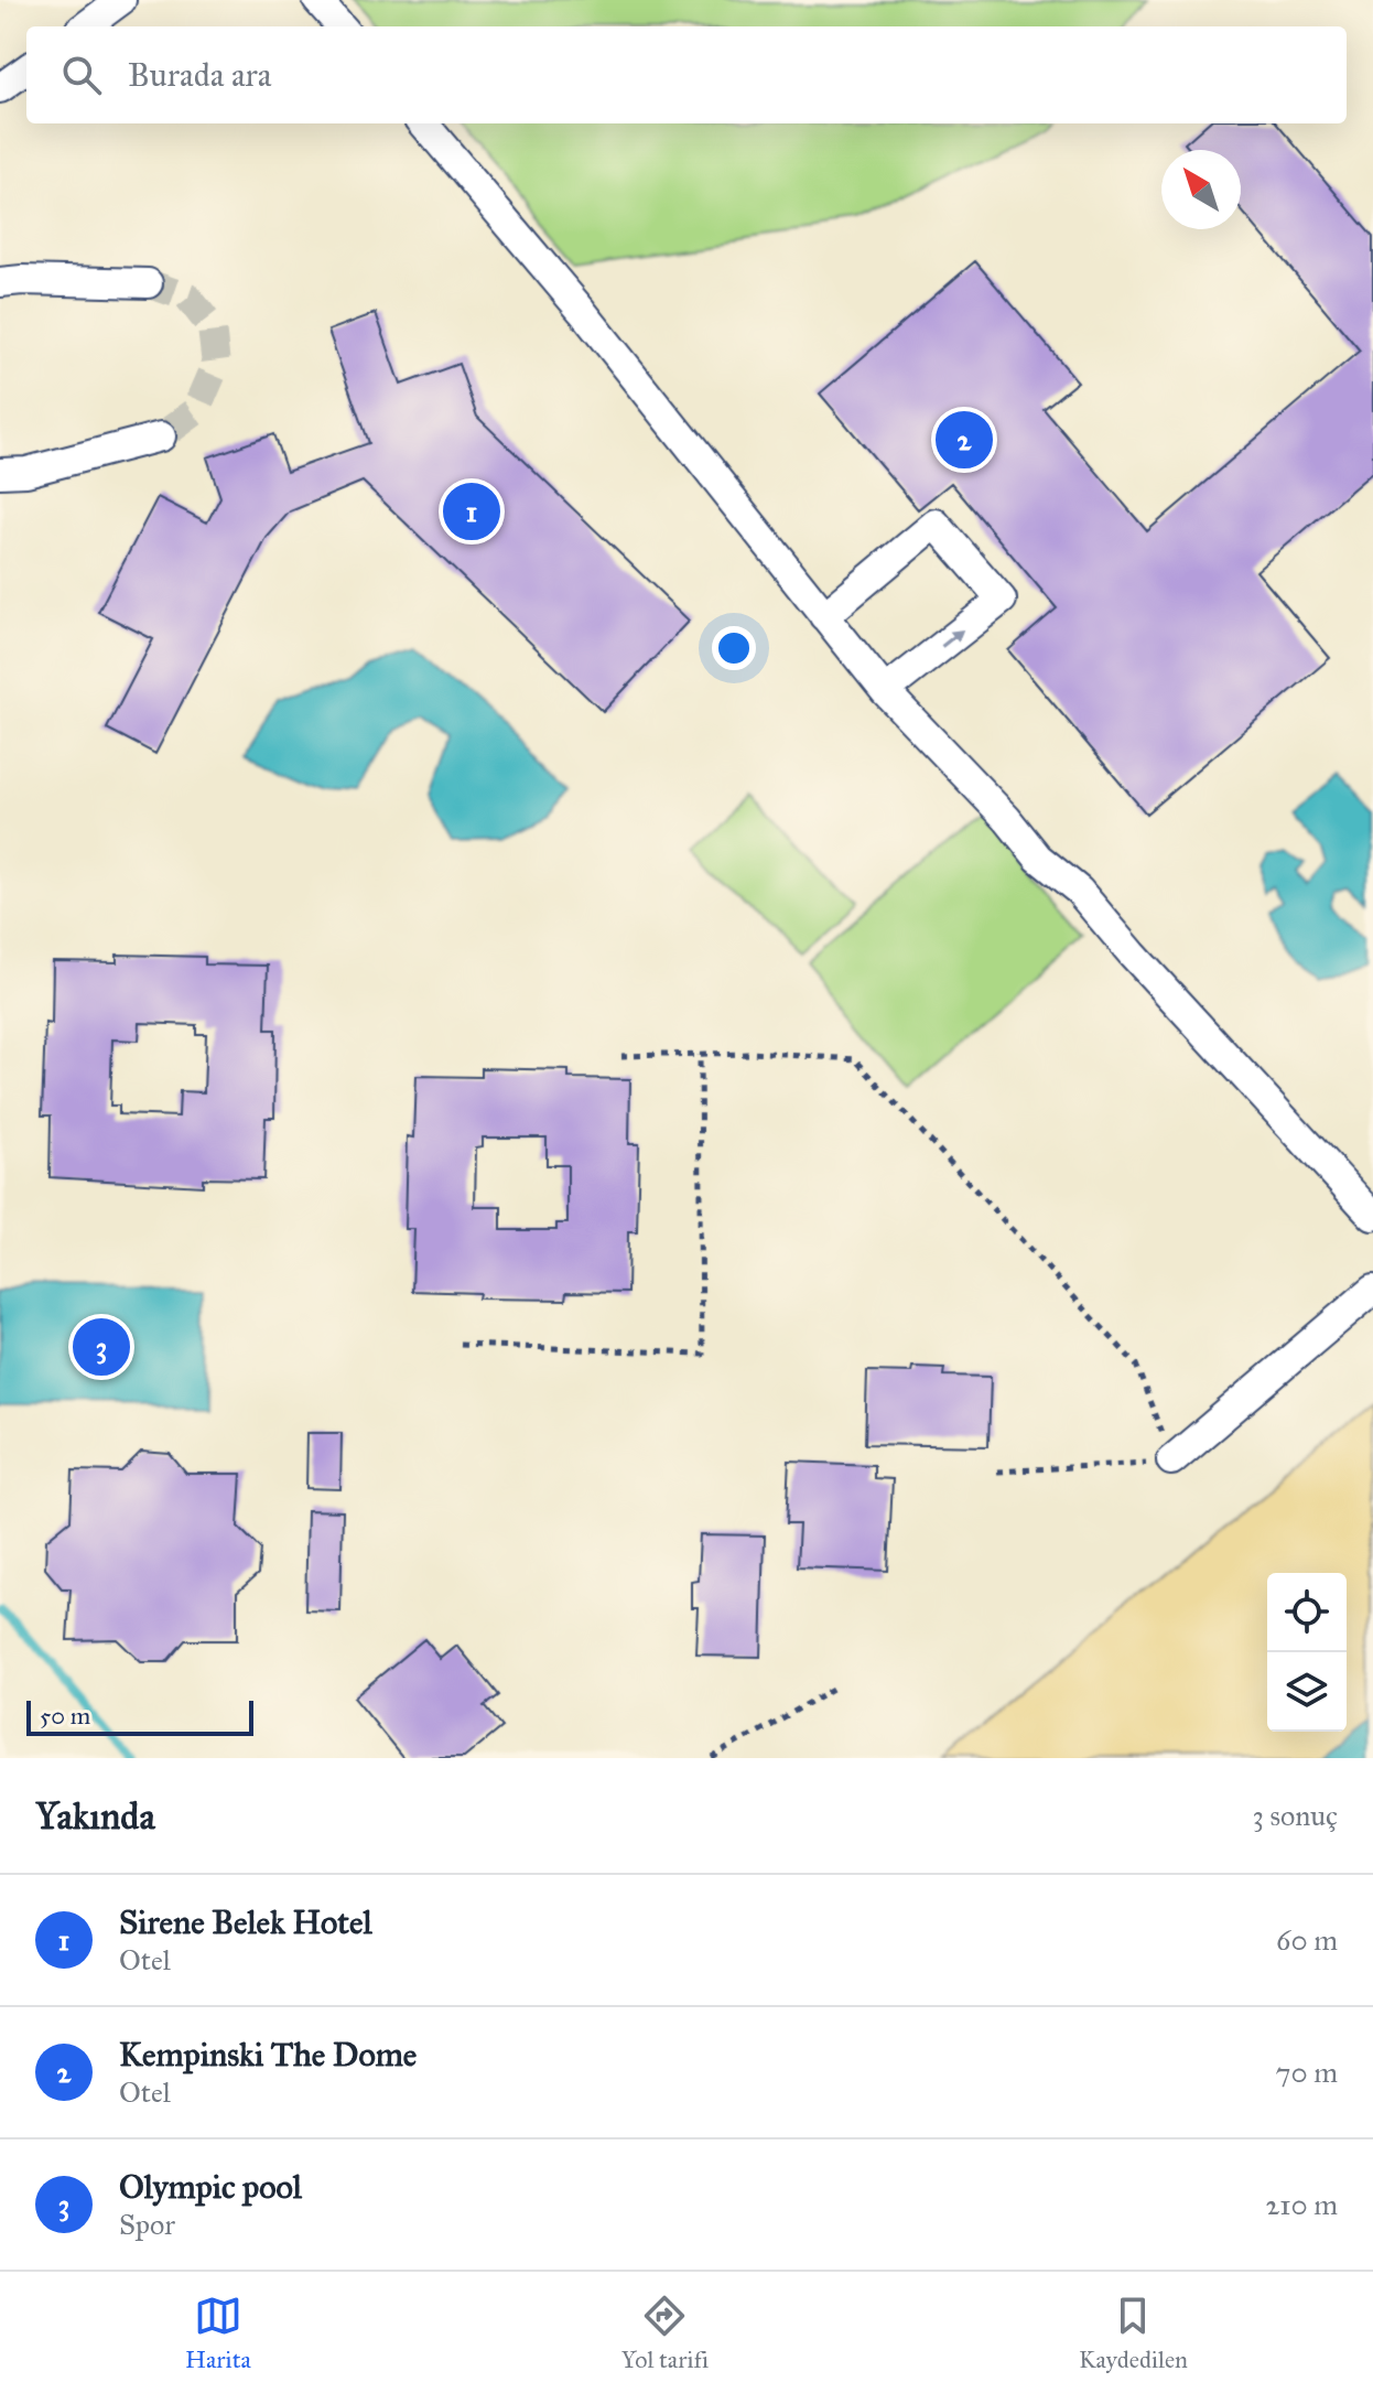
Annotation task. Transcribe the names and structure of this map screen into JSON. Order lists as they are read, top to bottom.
{
  "scale_bar": "50 m",
  "north": "top left",
  "page": {
    "search": "Burada ara",
    "pins": ["2", "1", "3"],
    "scale": "50 m",
    "heading": ["Yakında", "3 sonuç"],
    "list": [
      {
        "mark": "1",
        "name": "Sirene Belek Hotel",
        "note": "Otel",
        "value": "60 m"
      },
      {
        "mark": "2",
        "name": "Kempinski The Dome",
        "note": "Otel",
        "value": "70 m"
      },
      {
        "mark": "3",
        "name": "Olympic pool",
        "note": "Spor",
        "value": "210 m"
      }
    ],
    "nav": ["Harita", "Yol tarifi", "Kaydedilen"]
  }
}
